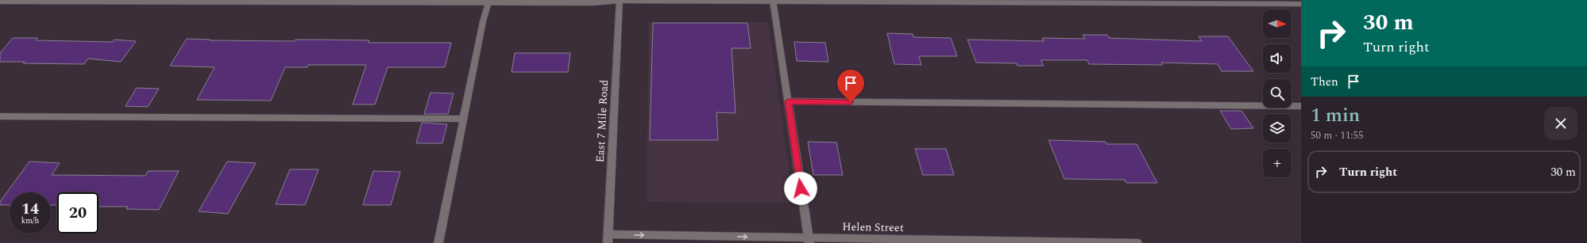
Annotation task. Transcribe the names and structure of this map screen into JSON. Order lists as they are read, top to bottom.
{
  "streets": {
    "street": ["East 7 Mile Road", "Helen Street"]
  },
  "crossings": [
    ["East 7 Mile Road", "Helen Street"]
  ],
  "one_way": ["Helen Street"],
  "north": "right",
  "page": {
    "turn": ["30 m", "Turn right"],
    "map_buttons": "+",
    "then": "Then",
    "heading": ["1 min", "50 m · 11:55"],
    "list": [
      {
        "name": "Turn right",
        "value": "30 m"
      }
    ],
    "speed": "14 km/h",
    "limit": "20"
  }
}
